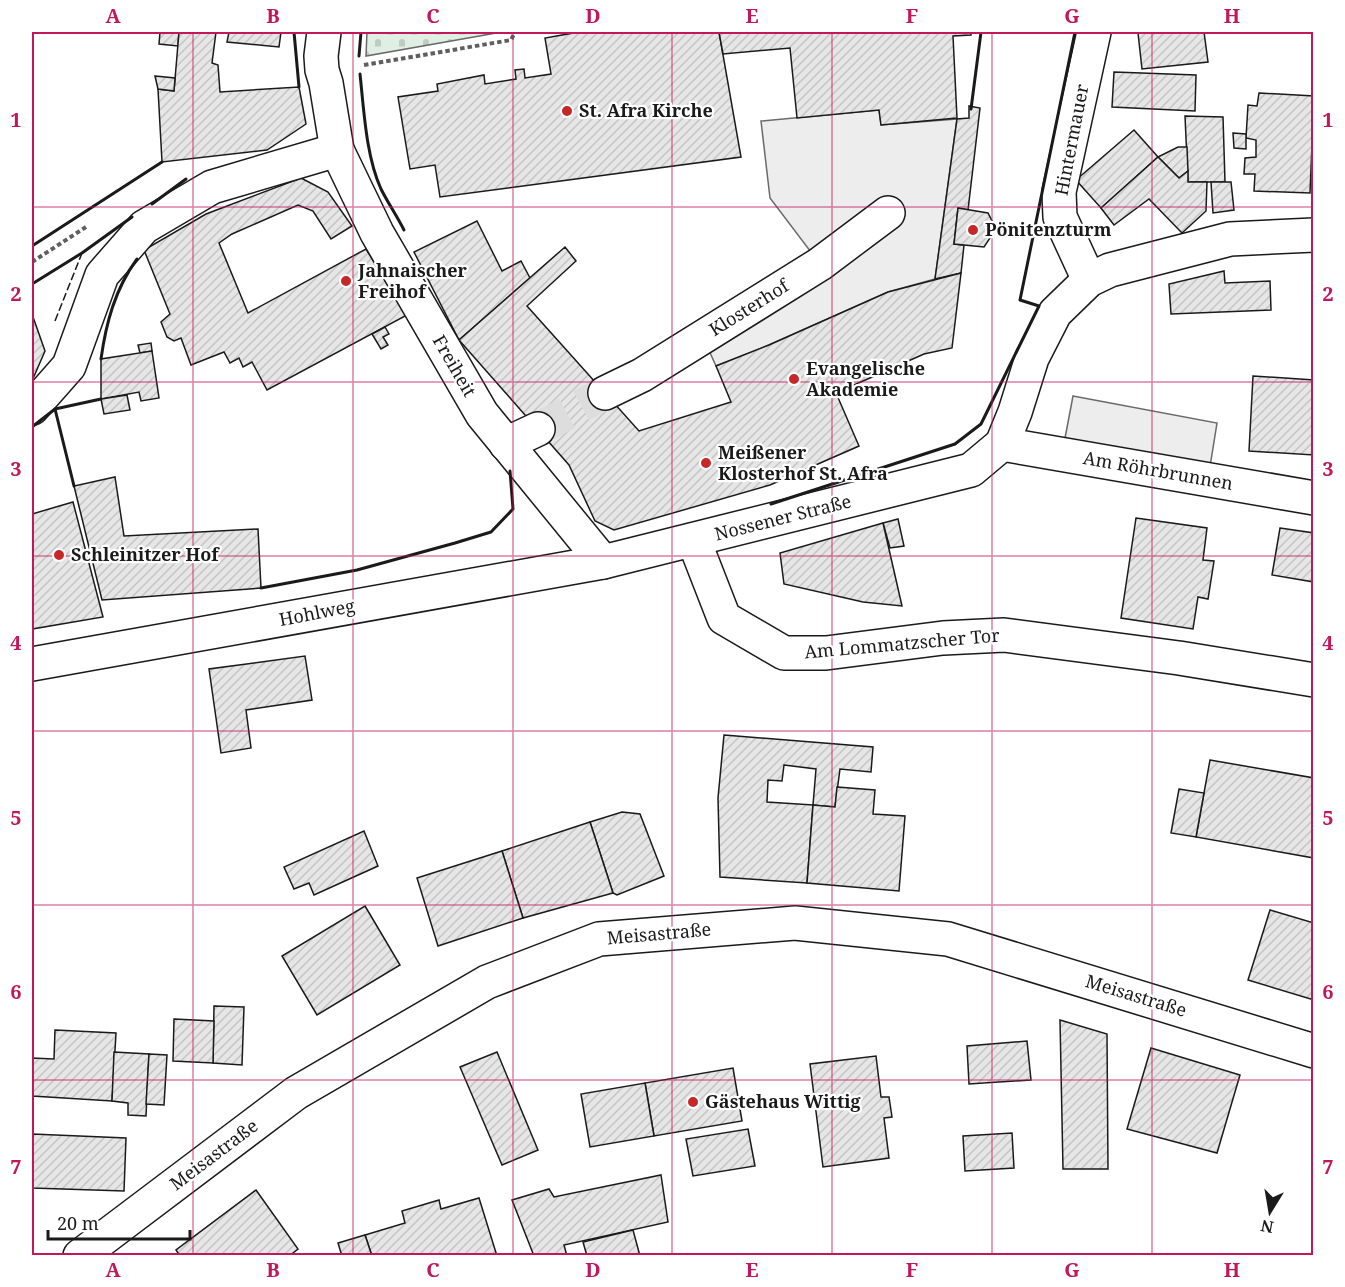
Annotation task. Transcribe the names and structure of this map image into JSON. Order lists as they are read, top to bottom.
{
  "streets": {
    "street": [
      "Hintermauer",
      "Klosterhof",
      "Freiheit",
      "Am Röhrbrunnen",
      "Nossener Straße",
      "Hohlweg",
      "Am Lommatzscher Tor",
      "Meisastraße"
    ]
  },
  "crossings": [
    ["Hintermauer", "Nossener Straße"],
    ["Freiheit", "Nossener Straße"],
    ["Freiheit", "Hohlweg"],
    ["Am Röhrbrunnen", "Nossener Straße"],
    ["Nossener Straße", "Hohlweg"],
    ["Nossener Straße", "Am Lommatzscher Tor"]
  ],
  "places": [
    "St. Afra Kirche",
    "Pönitenzturm",
    "Jahnaischer Freihof",
    "Evangelische Akademie",
    "Meißener Klosterhof St. Afra",
    "Schleinitzer Hof",
    "Gästehaus Wittig"
  ],
  "scale_bar": "20 m",
  "north": "bottom",
  "grid": {
    "columns": [
      "A",
      "B",
      "C",
      "D",
      "E",
      "F",
      "G",
      "H"
    ],
    "rows": [
      "1",
      "2",
      "3",
      "4",
      "5",
      "6",
      "7"
    ]
  }
}
